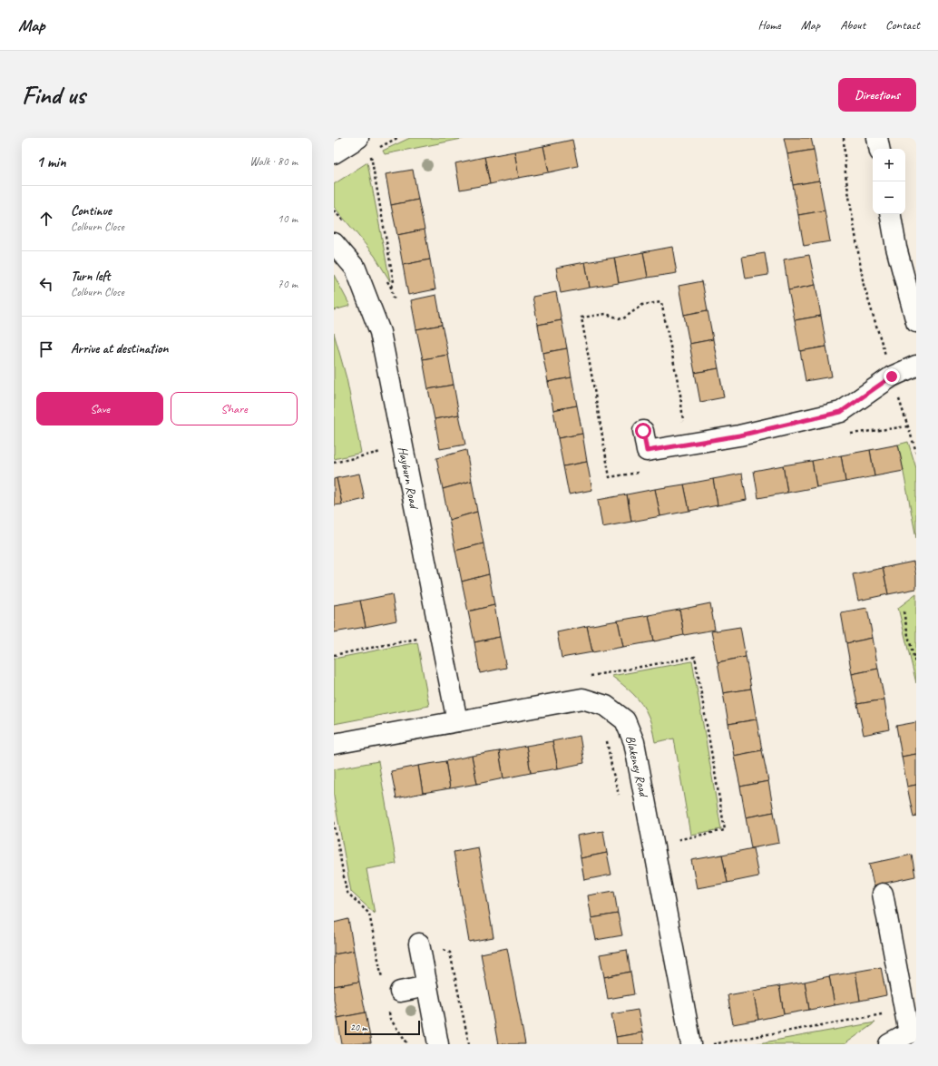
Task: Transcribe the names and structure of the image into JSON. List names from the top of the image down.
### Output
{
  "streets": {
    "street": ["Hayburn Road", "Blakeney Road"]
  },
  "crossings": [
    ["Hayburn Road", "Blakeney Road"]
  ],
  "scale_bar": "20 m",
  "page": {
    "header": "Map",
    "nav": [
      "Home",
      "Map",
      "About",
      "Contact"
    ],
    "buttons": [
      "Directions",
      ["Save", "Share"]
    ],
    "title": "Find us",
    "heading": ["1 min", "Walk · 80 m"],
    "map_buttons": ["+", "−"],
    "list": [
      ["Continue", "Colburn Close", "10 m"],
      ["Turn left", "Colburn Close", "70 m"],
      "Arrive at destination"
    ],
    "scale": "20 m"
  }
}
